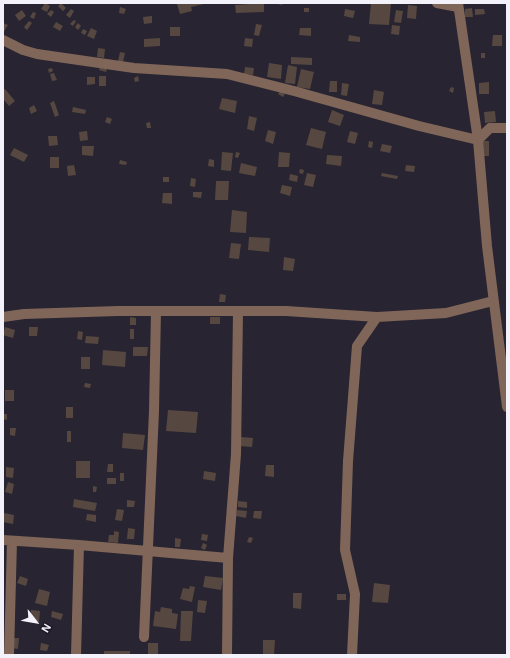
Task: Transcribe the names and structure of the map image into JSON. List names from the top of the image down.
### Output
{
  "north": "bottom right"
}
